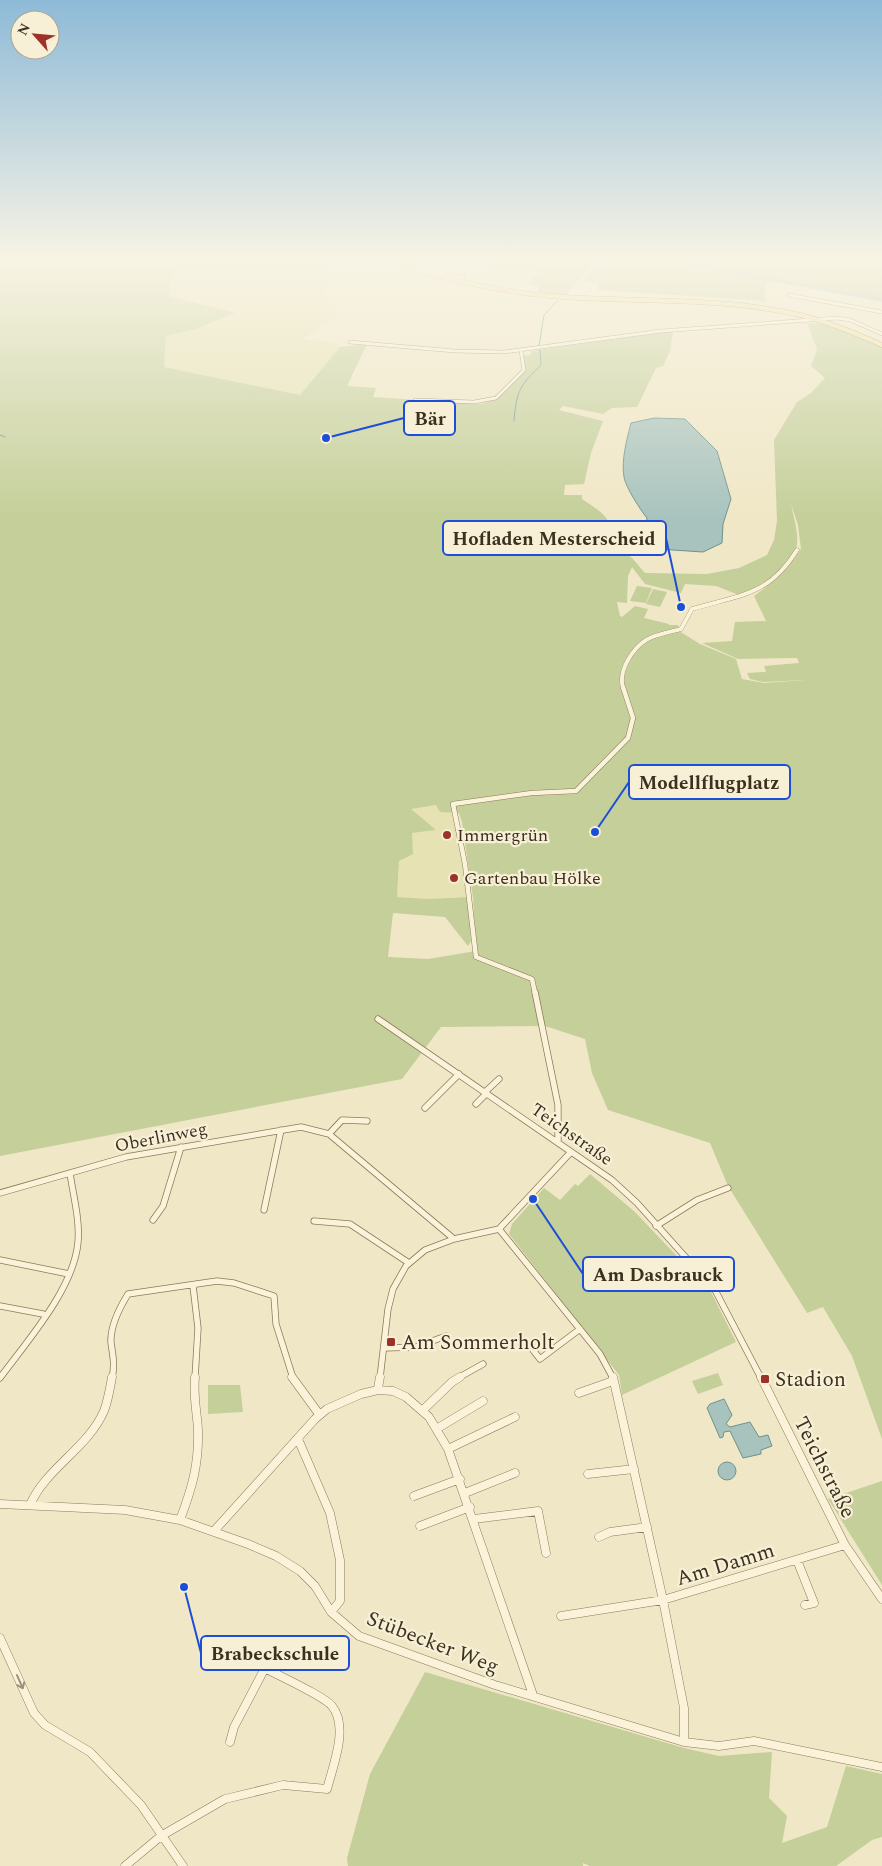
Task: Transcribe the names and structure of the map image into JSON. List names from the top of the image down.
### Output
{
  "streets": {
    "street": [
      "Teichstraße",
      "Oberlinweg",
      "Am Damm",
      "Stübecker Weg"
    ]
  },
  "crossings": [
    ["Teichstraße", "Am Damm"]
  ],
  "places": {
    "other": [
      "Bär",
      "Hofladen Mesterscheid",
      "Modellflugplatz",
      "Immergrün",
      "Gartenbau Hölke",
      "Am Dasbrauck",
      "Brabeckschule"
    ],
    "transit": ["Am Sommerholt", "Stadion"]
  },
  "north": "top left"
}
